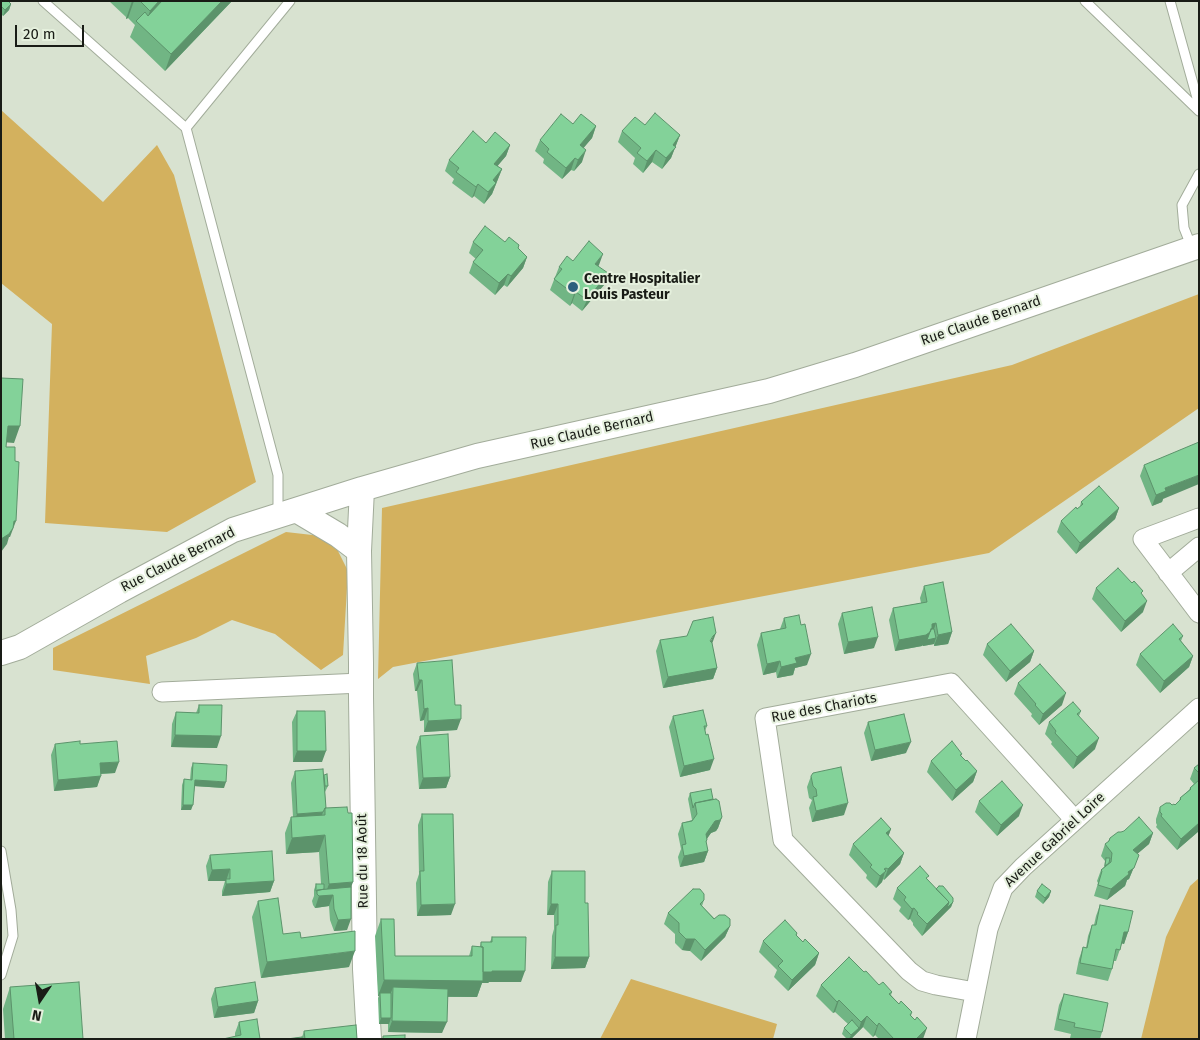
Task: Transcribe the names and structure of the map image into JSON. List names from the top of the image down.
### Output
{
  "streets": {
    "street": [
      "Rue Claude Bernard",
      "Rue des Chariots",
      "Avenue Gabriel Loire",
      "Rue du 18 Août"
    ]
  },
  "crossings": [
    ["Rue Claude Bernard", "Rue du 18 Août"],
    ["Rue des Chariots", "Avenue Gabriel Loire"]
  ],
  "places": ["Centre Hospitalier Louis Pasteur"],
  "scale_bar": "20 m",
  "north": "bottom"
}
